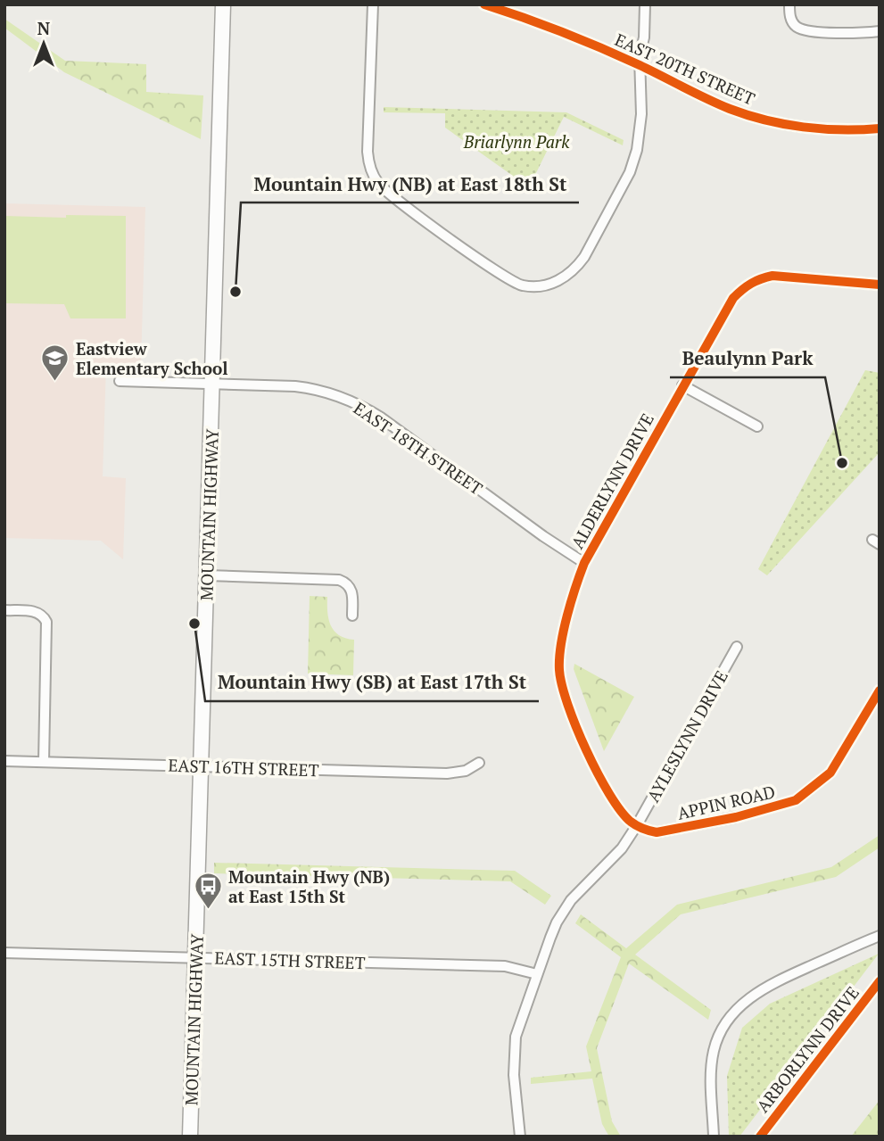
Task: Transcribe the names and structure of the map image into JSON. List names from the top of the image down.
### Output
{
  "streets": {
    "main road": ["MOUNTAIN HIGHWAY"],
    "street": [
      "EAST 20TH STREET",
      "EAST 18TH STREET",
      "ALDERLYNN DRIVE",
      "AYLESLYNN DRIVE",
      "EAST 16TH STREET",
      "APPIN ROAD",
      "EAST 15TH STREET",
      "ARBORLYNN DRIVE"
    ]
  },
  "crossings": [
    ["EAST 18TH STREET", "ALDERLYNN DRIVE"],
    ["EAST 18TH STREET", "MOUNTAIN HIGHWAY"],
    ["ALDERLYNN DRIVE", "AYLESLYNN DRIVE"],
    ["ALDERLYNN DRIVE", "APPIN ROAD"],
    ["MOUNTAIN HIGHWAY", "EAST 16TH STREET"],
    ["MOUNTAIN HIGHWAY", "EAST 15TH STREET"],
    ["AYLESLYNN DRIVE", "APPIN ROAD"]
  ],
  "parks": ["Briarlynn Park"],
  "places": {
    "other": ["Mountain Hwy (NB) at East 18th St", "Beaulynn Park", "Mountain Hwy (SB) at East 17th St"],
    "school or university": ["Eastview Elementary School"],
    "bus stop": ["Mountain Hwy (NB) at East 15th St"]
  },
  "north": "top"
}
